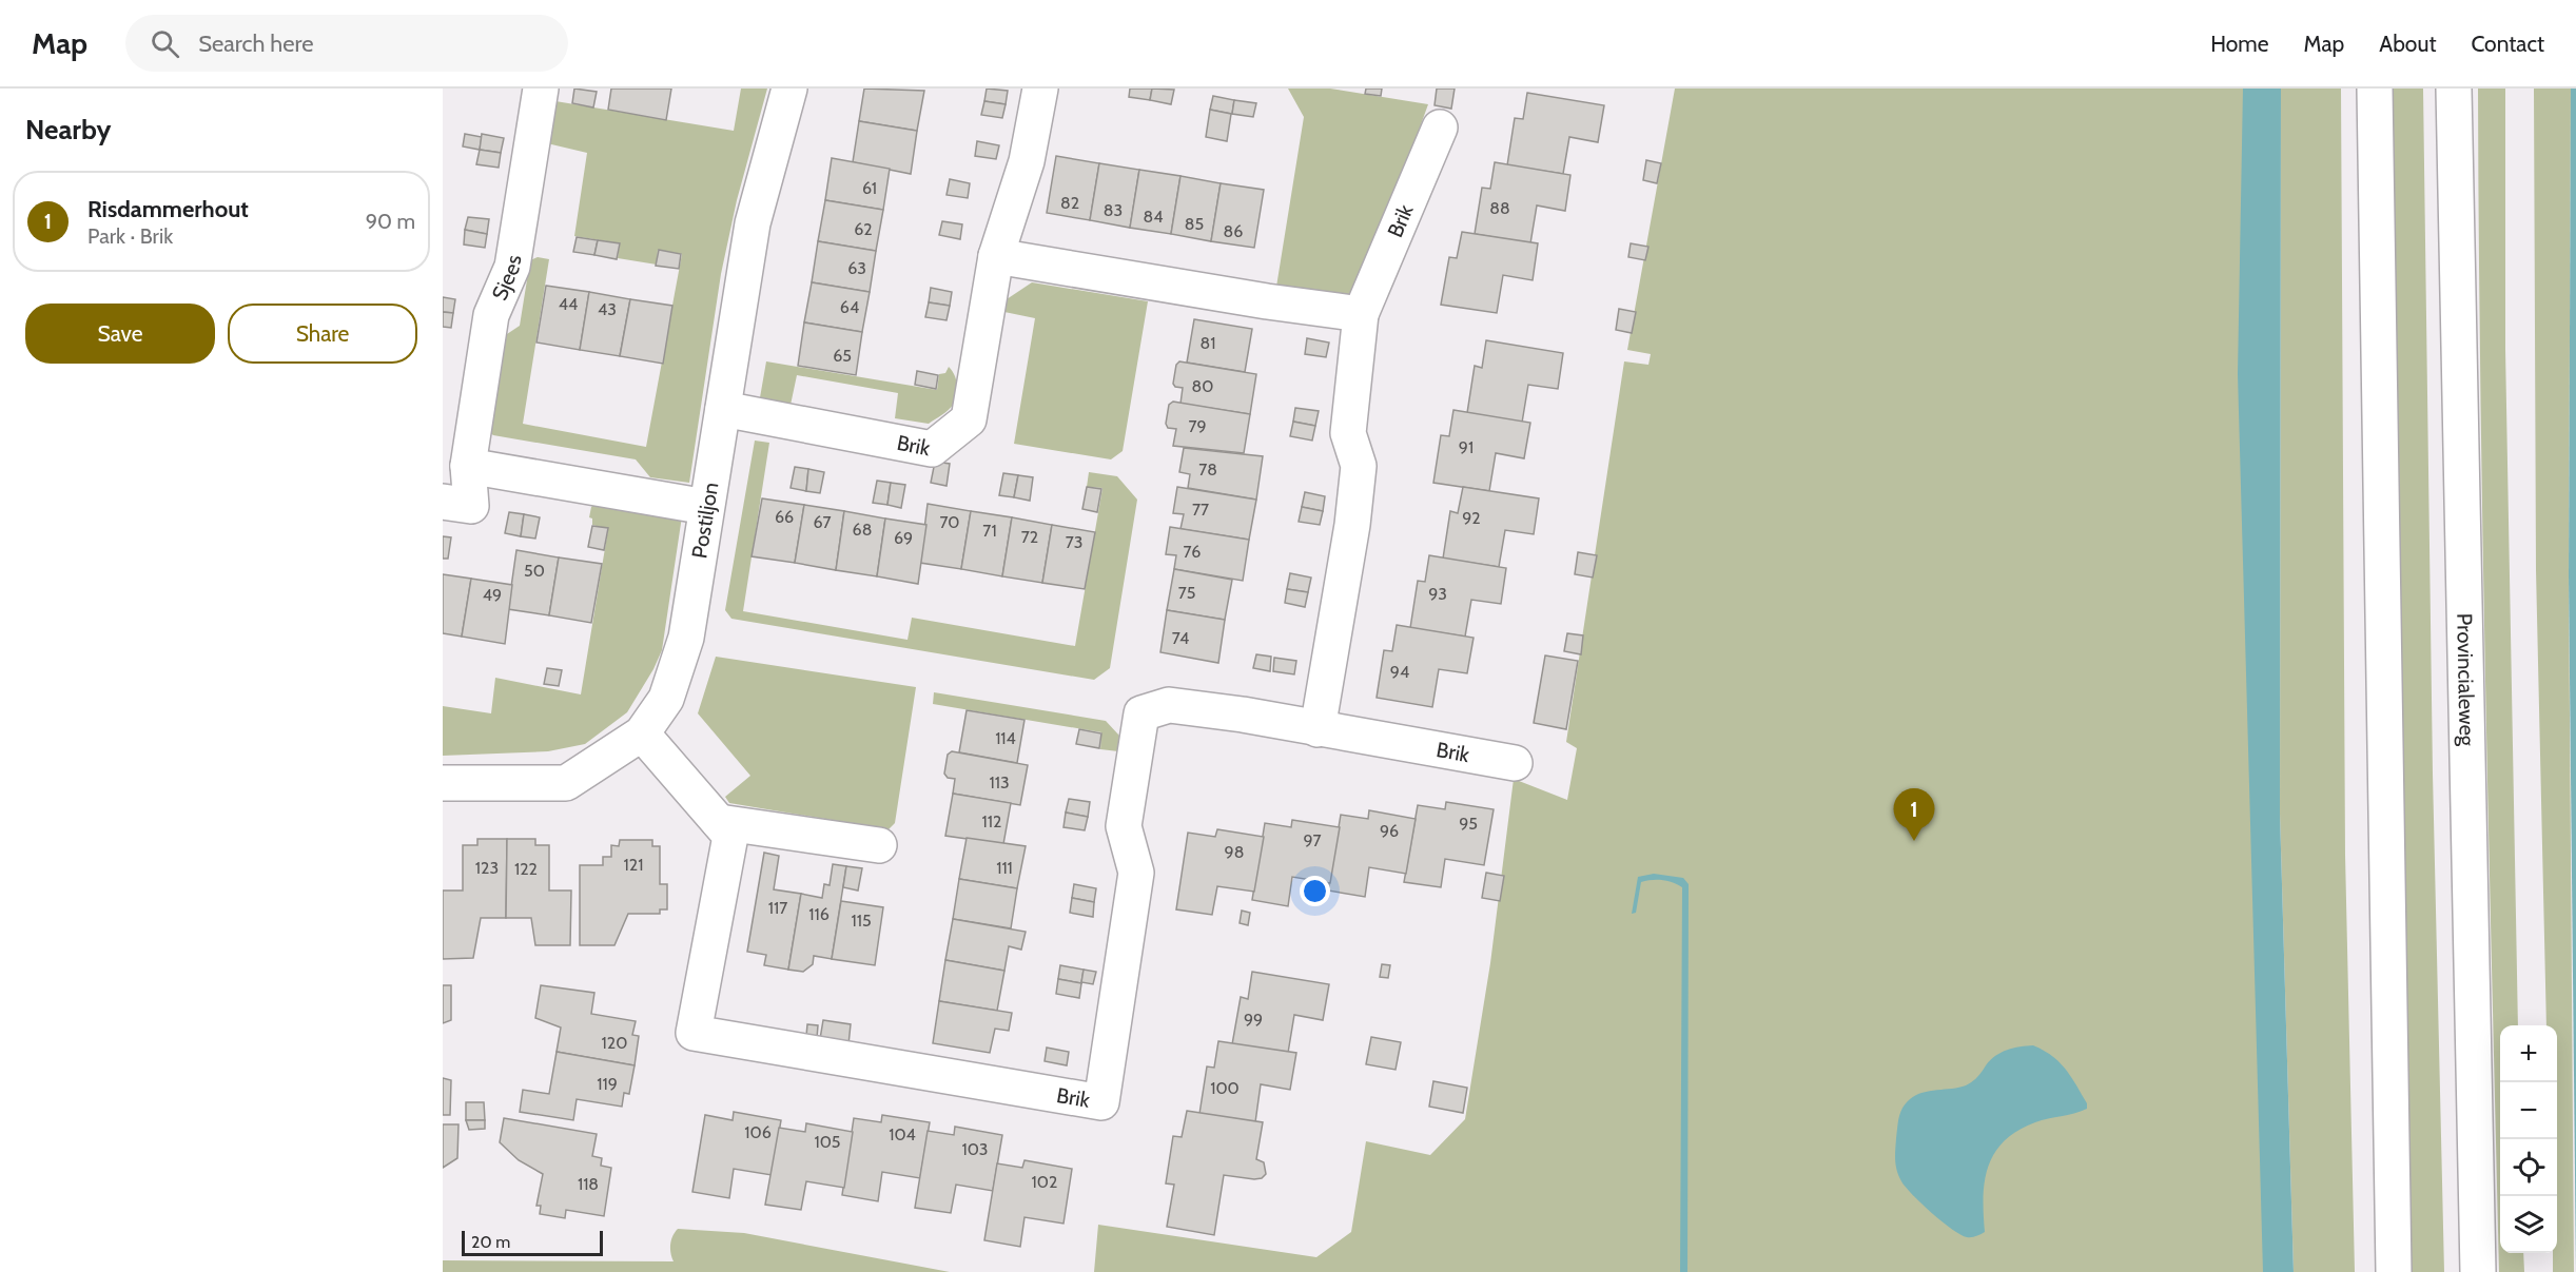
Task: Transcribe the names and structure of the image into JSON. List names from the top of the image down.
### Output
{
  "streets": {
    "street": [
      "Brik",
      "Sjees",
      "Postiljon",
      "Provincialeweg"
    ]
  },
  "crossings": [
    ["Brik", "Postiljon"]
  ],
  "house_numbers": [
    "61",
    "82",
    "88",
    "83",
    "84",
    "85",
    "62",
    "86",
    "63",
    "44",
    "64",
    "43",
    "81",
    "65",
    "80",
    "79",
    "91",
    "78",
    "77",
    "66",
    "92",
    "67",
    "70",
    "68",
    "71",
    "72",
    "69",
    "73",
    "76",
    "50",
    "75",
    "93",
    "49",
    "74",
    "94",
    "114",
    "113",
    "112",
    "95",
    "96",
    "97",
    "98",
    "121",
    "123",
    "111",
    "122",
    "117",
    "116",
    "115",
    "99",
    "120",
    "119",
    "100",
    "106",
    "104",
    "105",
    "103",
    "102",
    "118"
  ],
  "scale_bar": "20 m",
  "page": {
    "header": "Map",
    "search": "Search here",
    "nav": [
      "Home",
      "Map",
      "About",
      "Contact"
    ],
    "heading": "Nearby",
    "list": [
      {
        "mark": "1",
        "name": "Risdammerhout",
        "note": "Park · Brik",
        "value": "90 m"
      }
    ],
    "buttons": ["Save", "Share"],
    "pins": "1",
    "map_buttons": ["+", "−"],
    "scale": "20 m"
  }
}
